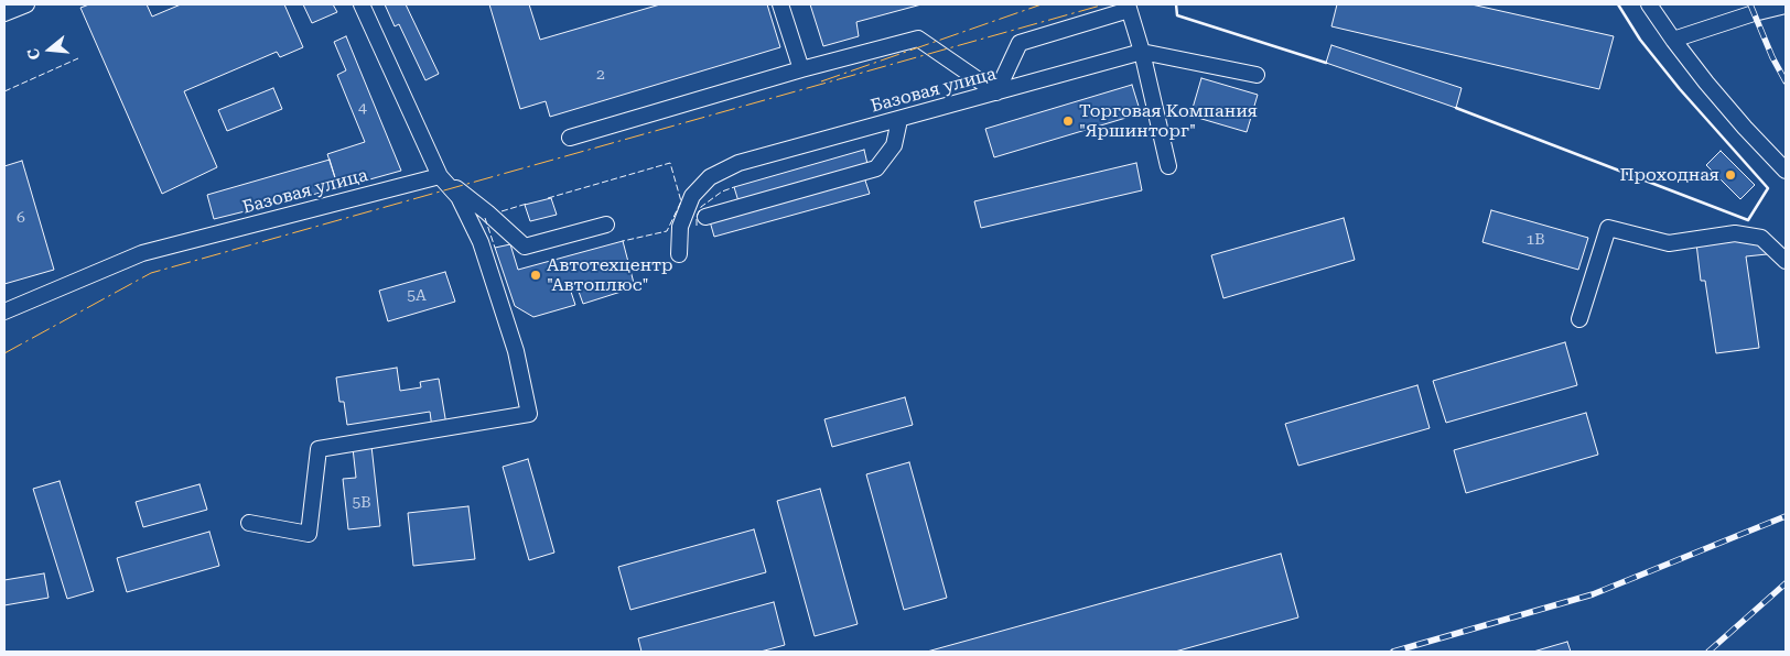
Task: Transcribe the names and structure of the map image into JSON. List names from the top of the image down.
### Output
{
  "streets": {
    "street": ["Базовая улица"]
  },
  "places": ["Торговая Компания \"Яршинторг\"", "Проходная", "Автотехцентр \"Автоплюс\""],
  "house_numbers": [
    "2",
    "4",
    "6",
    "1В",
    "5А",
    "5В"
  ],
  "north": "left"
}
